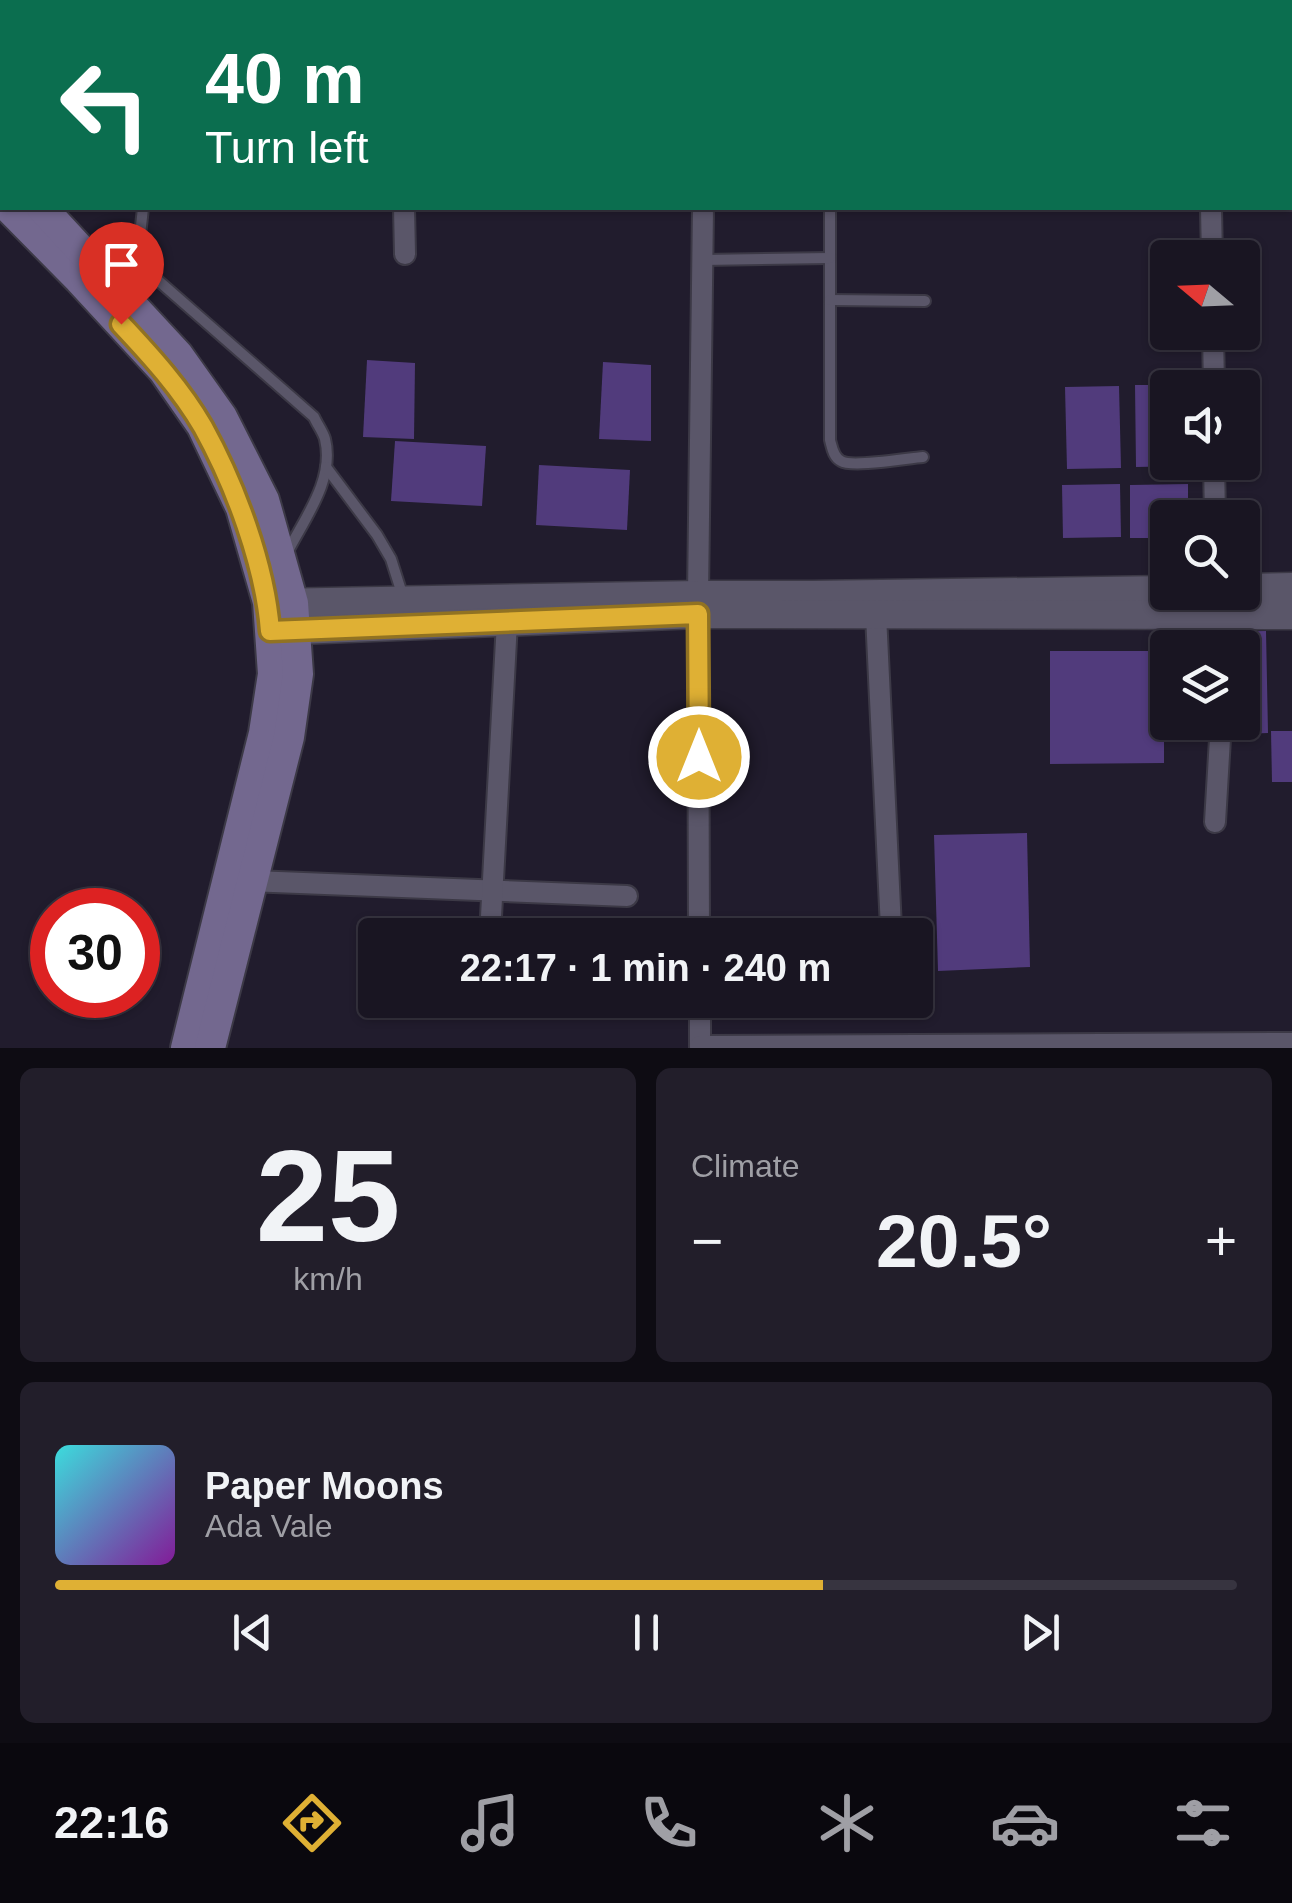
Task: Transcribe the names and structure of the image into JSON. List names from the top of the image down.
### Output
{
  "north": "left",
  "page": {
    "turn": ["40 m", "Turn left"],
    "limit": "30",
    "trip": "22:17 · 1 min · 240 m",
    "tile": [
      ["25", "km/h"],
      "Climate"
    ],
    "heat": ["−", "20.5°", "+"],
    "song": ["Paper Moons", "Ada Vale"],
    "tabs": "22:16"
  }
}
